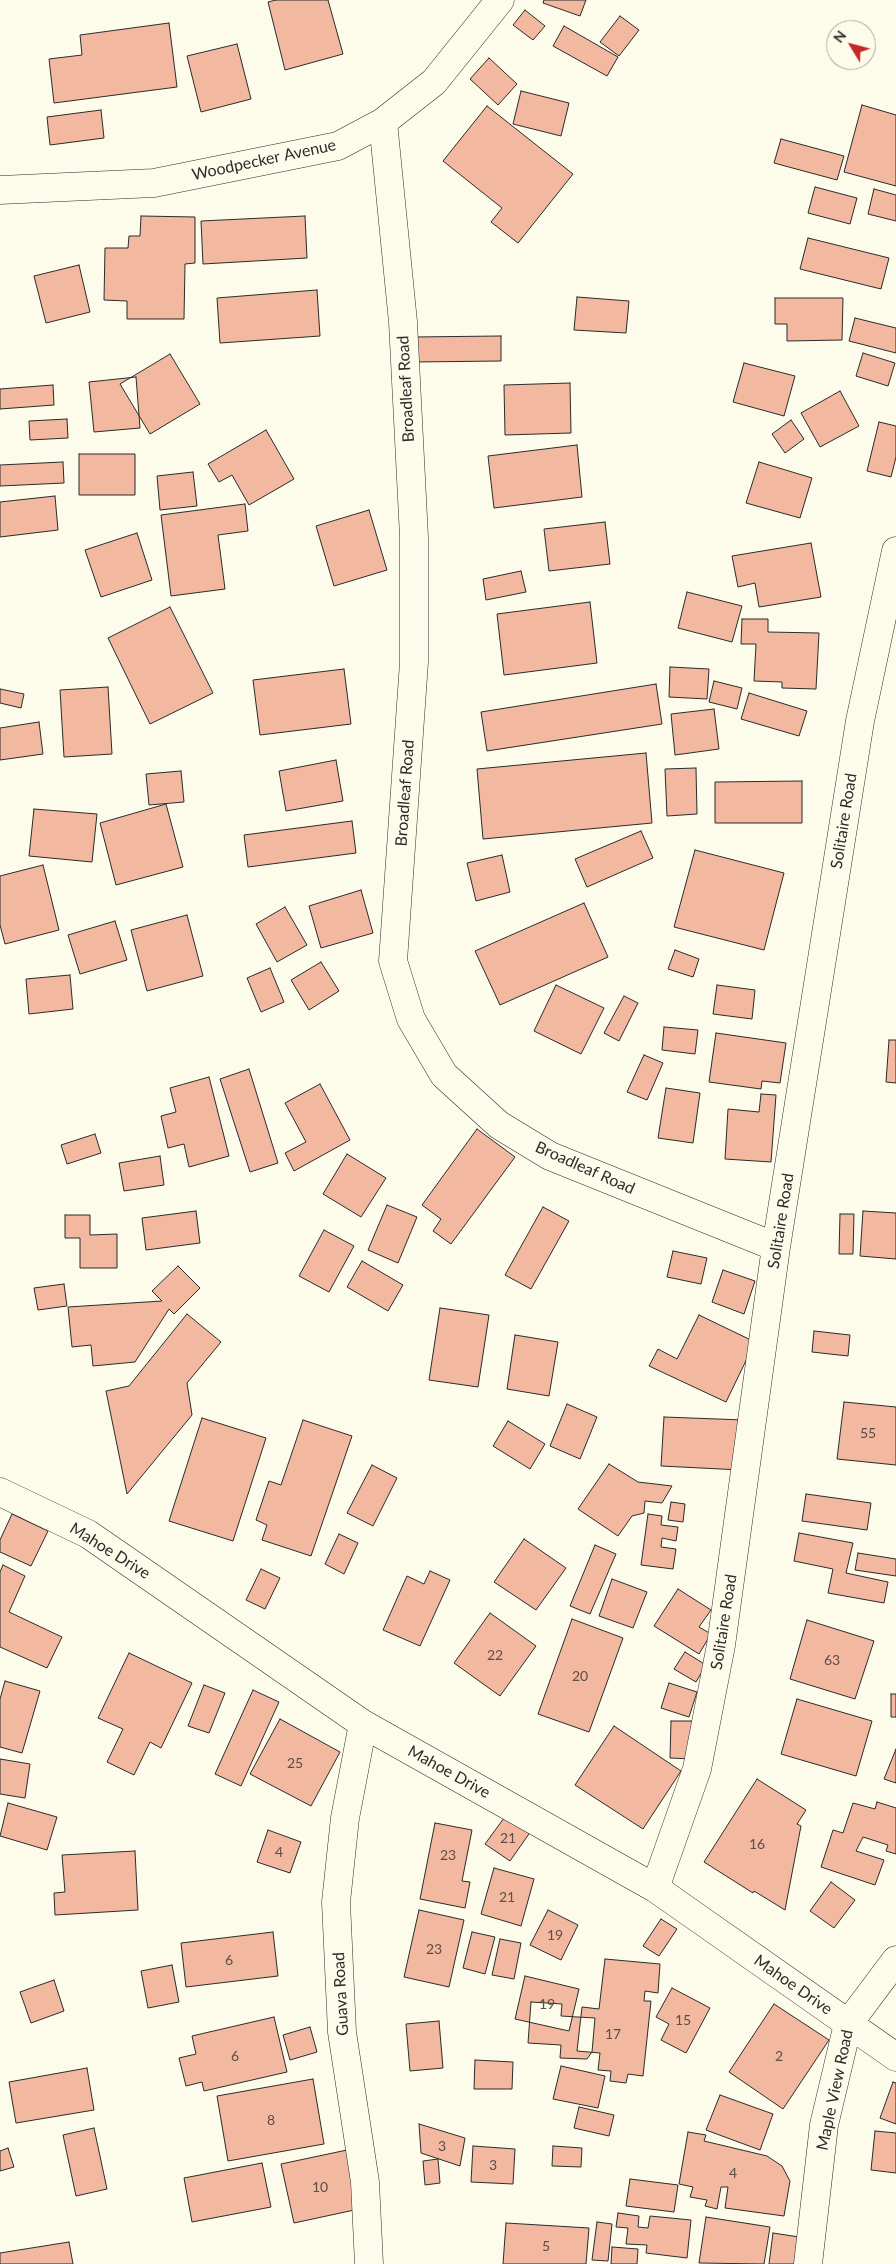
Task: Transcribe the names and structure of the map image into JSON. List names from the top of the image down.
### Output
{
  "streets": {
    "street": [
      "Woodpecker Avenue",
      "Broadleaf Road",
      "Solitaire Road",
      "Mahoe Drive",
      "Guava Road",
      "Maple View Road"
    ]
  },
  "crossings": [
    ["Woodpecker Avenue", "Broadleaf Road"],
    ["Broadleaf Road", "Solitaire Road"],
    ["Solitaire Road", "Mahoe Drive"],
    ["Mahoe Drive", "Guava Road"],
    ["Mahoe Drive", "Maple View Road"]
  ],
  "house_numbers": [
    "55",
    "22",
    "63",
    "20",
    "25",
    "21",
    "16",
    "4",
    "23",
    "21",
    "19",
    "23",
    "6",
    "19",
    "15",
    "17",
    "6",
    "2",
    "8",
    "3",
    "3",
    "4",
    "10",
    "5"
  ],
  "north": "top left"
}
